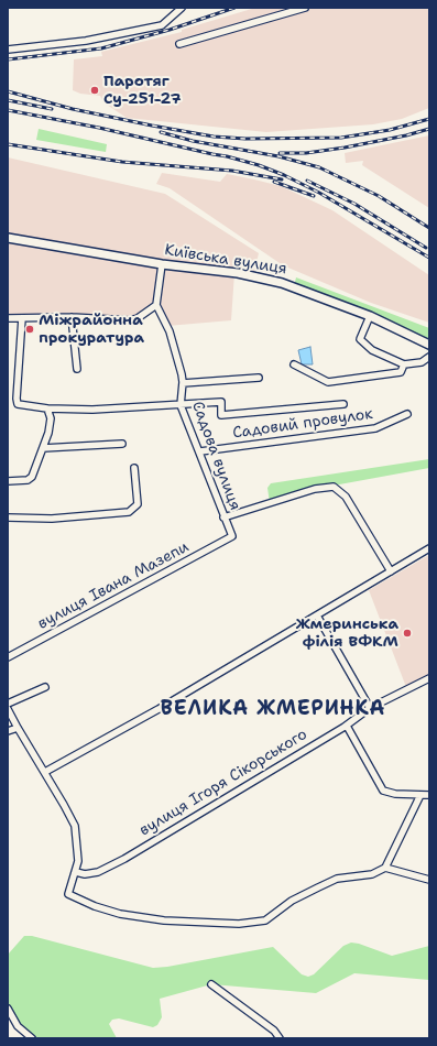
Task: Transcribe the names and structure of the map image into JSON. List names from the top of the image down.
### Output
{
  "streets": {
    "street": [
      "Київська вулиця",
      "Садовий провулок",
      "Садова вулиця",
      "вулиця Івана Мазепи",
      "вулиця Ігоря Сікорського"
    ]
  },
  "crossings": [
    ["Садовий провулок", "Садова вулиця"],
    ["Садова вулиця", "вулиця Івана Мазепи"]
  ],
  "districts": ["ВЕЛИКА ЖМЕРИНКА"],
  "places": ["Паротяг Су-251-27", "Міжрайонна прокуратура", "Жмеринська філія ВФКМ"]
}
